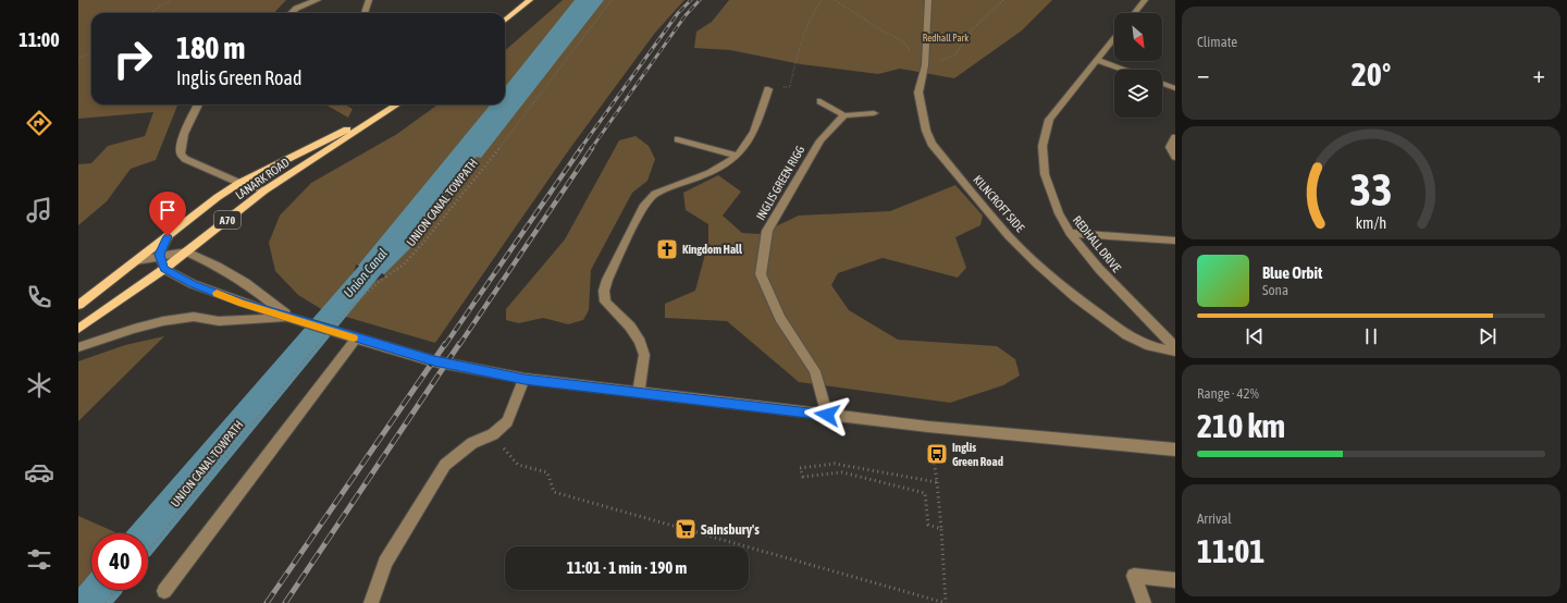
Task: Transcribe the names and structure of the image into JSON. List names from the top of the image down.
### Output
{
  "streets": {
    "main road": ["LANARK ROAD", "A70"],
    "street": ["INGLIS GREEN RIGG", "KILNCROFT SIDE", "REDHALL DRIVE"],
    "path": ["UNION CANAL TOWPATH"]
  },
  "water": ["Union Canal"],
  "parks": ["Redhall Park"],
  "places": {
    "church": ["Kingdom Hall"],
    "bus stop": ["Inglis Green Road"],
    "supermarket": ["Sainsbury's"]
  },
  "north": "bottom right",
  "page": {
    "tabs": "11:00",
    "tile": [
      "Climate",
      ["Range · 42%", "210 km"],
      ["Arrival", "11:01"]
    ],
    "turn": ["180 m", "Inglis Green Road"],
    "heat": ["−", "20°", "+"],
    "song": ["Blue Orbit", "Sona"],
    "limit": "40",
    "trip": "11:01 · 1 min · 190 m",
    "gauge": ["33", "km/h"]
  }
}
